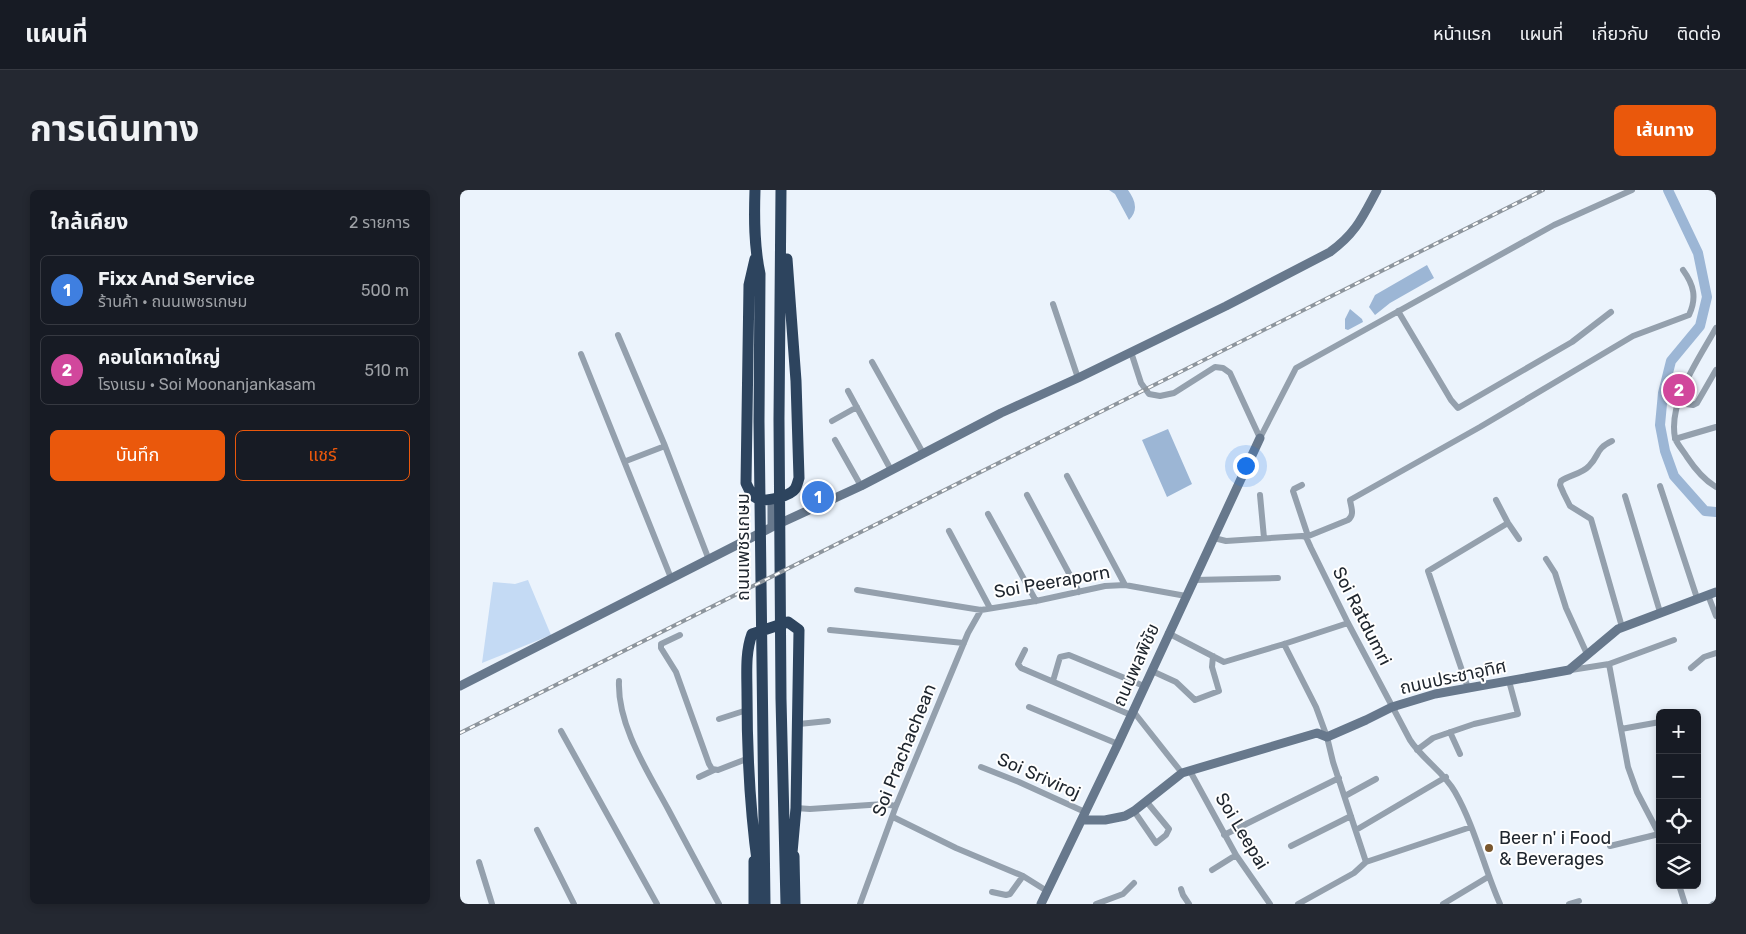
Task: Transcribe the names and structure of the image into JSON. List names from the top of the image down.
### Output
{
  "streets": {
    "highway": ["ถนนเพชรเกษม"],
    "street": [
      "Soi Peeraporn",
      "Soi Ratdumri",
      "ถนนพลพิชัย",
      "ถนนประชาอุทิศ",
      "Soi Prachachean",
      "Soi Sriviroj",
      "Soi Leepai"
    ]
  },
  "crossings": [
    ["Soi Peeraporn", "ถนนพลพิชัย"],
    ["Soi Peeraporn", "Soi Prachachean"],
    ["Soi Ratdumri", "ถนนประชาอุทิศ"],
    ["ถนนพลพิชัย", "ถนนประชาอุทิศ"],
    ["ถนนพลพิชัย", "Soi Sriviroj"],
    ["ถนนพลพิชัย", "Soi Leepai"],
    ["ถนนประชาอุทิศ", "Soi Sriviroj"],
    ["ถนนประชาอุทิศ", "Soi Leepai"]
  ],
  "places": ["Beer n' i Food & Beverages"],
  "page": {
    "header": "แผนที่",
    "nav": [
      "หน้าแรก",
      "แผนที่",
      "เกี่ยวกับ",
      "ติดต่อ"
    ],
    "title": "การเดินทาง",
    "buttons": [
      "เส้นทาง",
      ["บันทึก", "แชร์"]
    ],
    "heading": ["ใกล้เคียง", "2 รายการ"],
    "list": [
      {
        "mark": "1",
        "name": "Fixx And Service",
        "note": "ร้านค้า · ถนนเพชรเกษม",
        "value": "500 m"
      },
      {
        "mark": "2",
        "name": "คอนโดหาดใหญ่",
        "note": "โรงแรม · Soi Moonanjankasam",
        "value": "510 m"
      }
    ],
    "pins": ["2", "1"],
    "map_buttons": ["+", "−"]
  }
}
